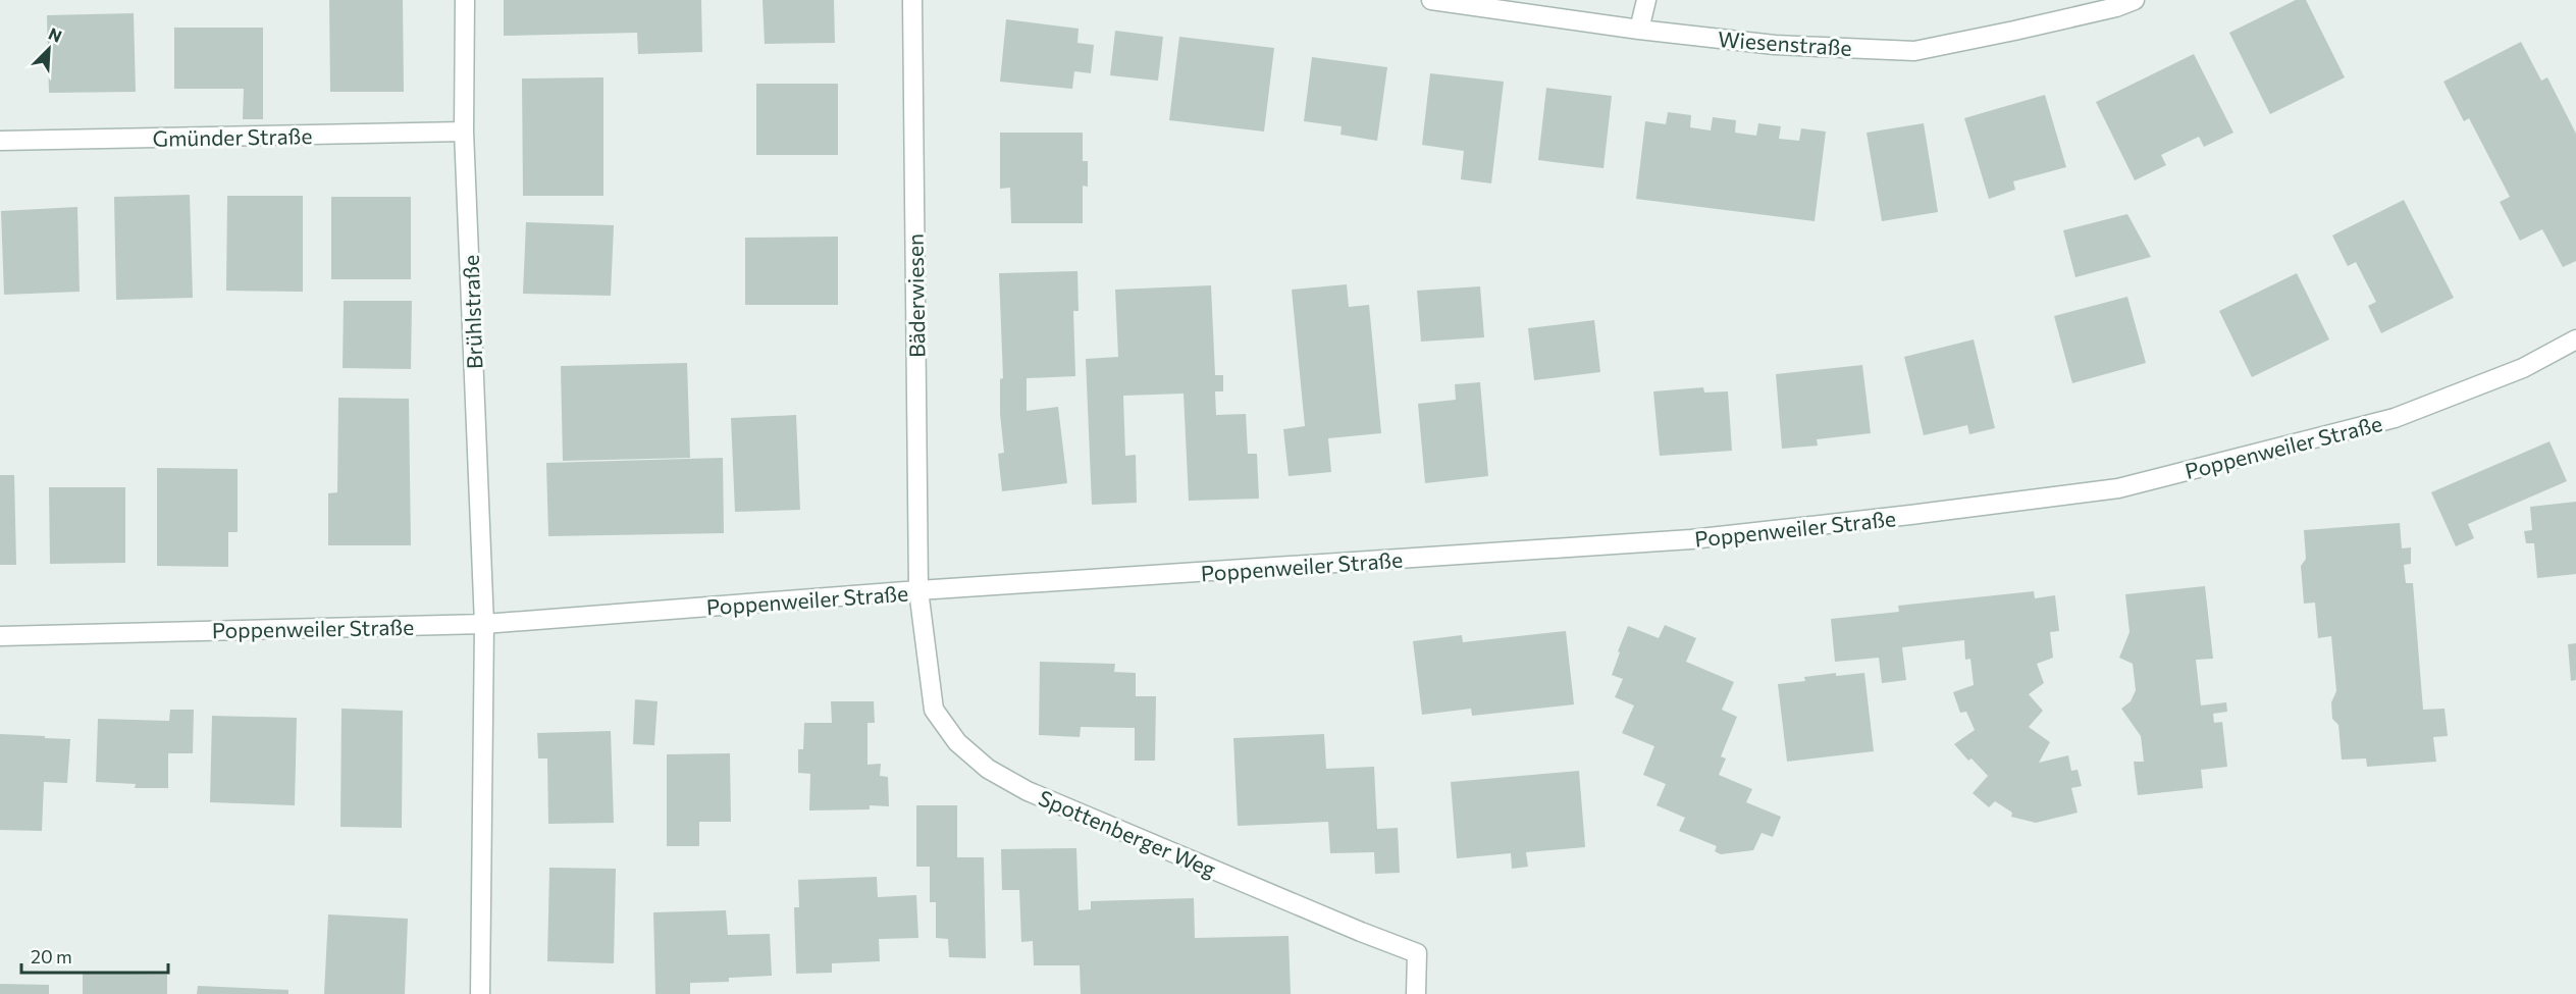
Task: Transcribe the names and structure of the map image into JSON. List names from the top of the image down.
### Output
{
  "streets": {
    "street": [
      "Wiesenstraße",
      "Gmünder Straße",
      "Bäderwiesen",
      "Brühlstraße",
      "Poppenweiler Straße",
      "Spottenberger Weg"
    ]
  },
  "crossings": [
    ["Gmünder Straße", "Brühlstraße"],
    ["Bäderwiesen", "Poppenweiler Straße"],
    ["Bäderwiesen", "Spottenberger Weg"],
    ["Brühlstraße", "Poppenweiler Straße"],
    ["Poppenweiler Straße", "Spottenberger Weg"]
  ],
  "scale_bar": "20 m",
  "north": "top right"
}
